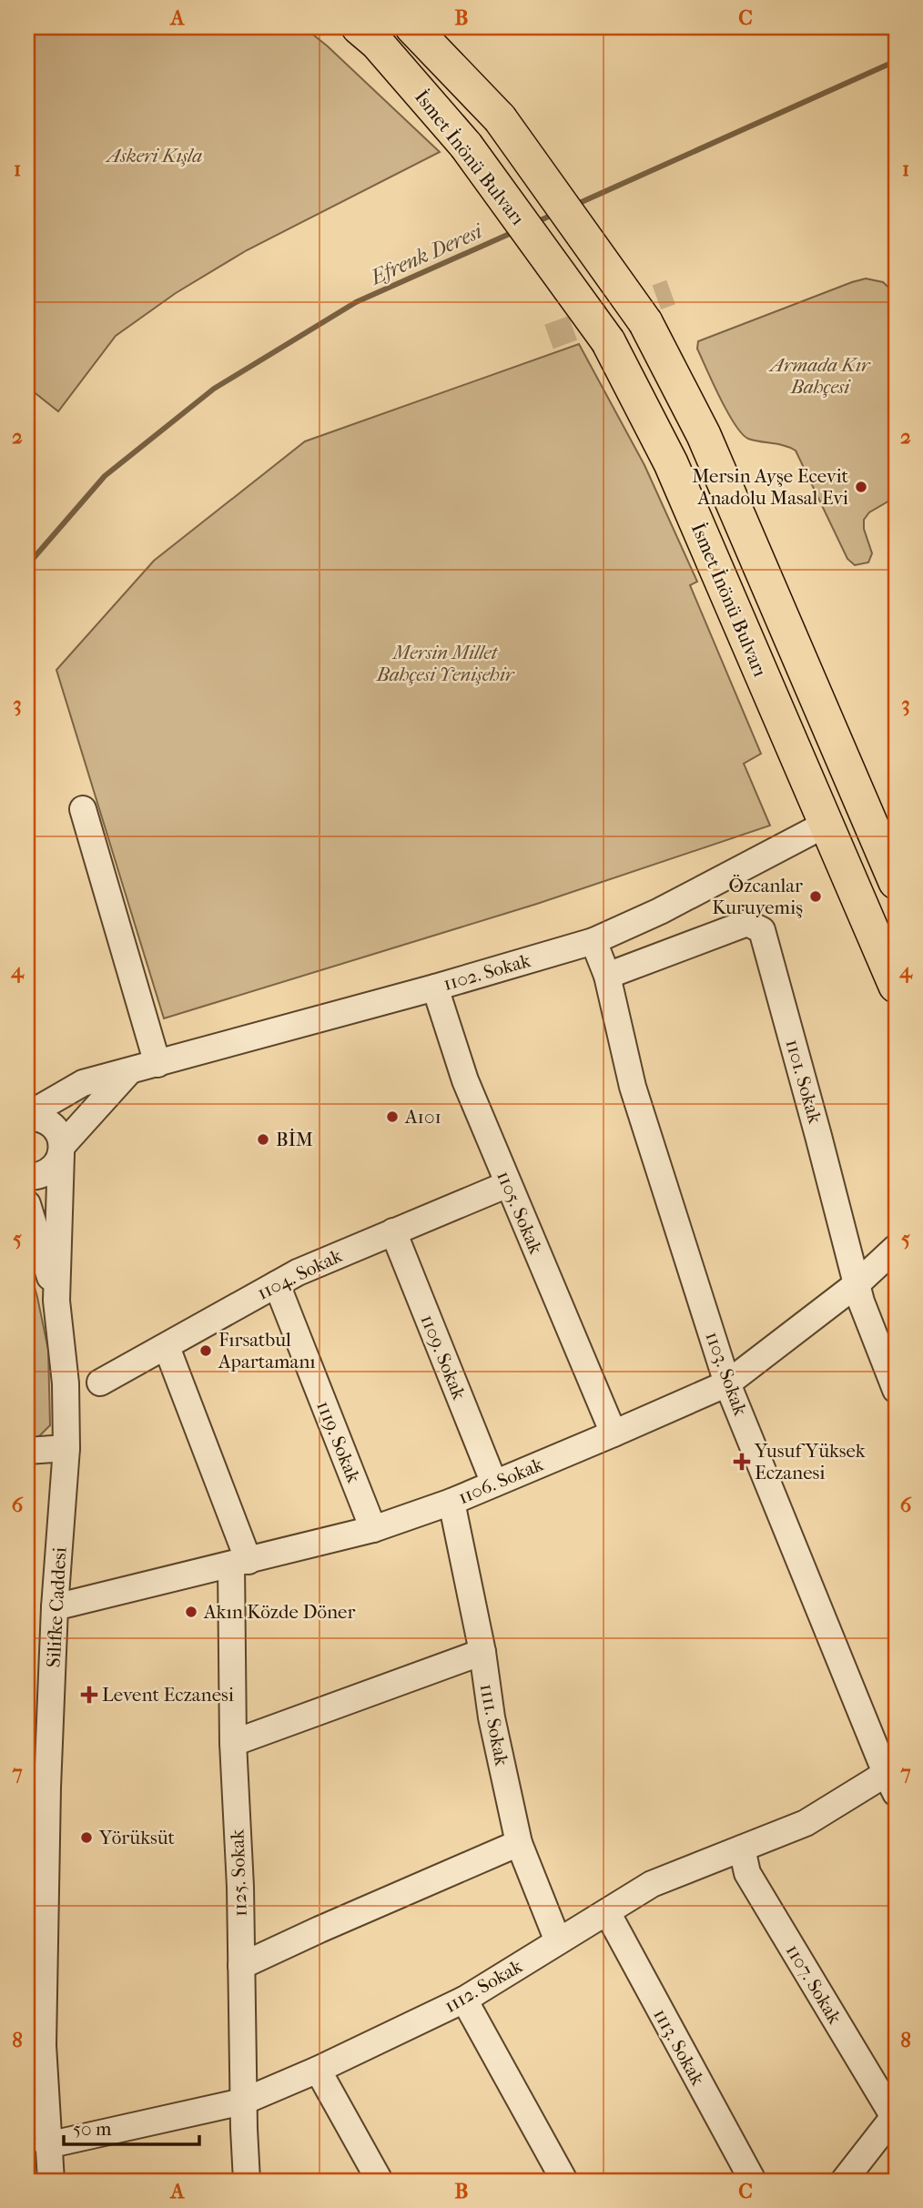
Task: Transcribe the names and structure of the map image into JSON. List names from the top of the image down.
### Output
{
  "streets": {
    "main road": ["İsmet İnönü Bulvarı"],
    "street": [
      "1102. Sokak",
      "1101. Sokak",
      "1105. Sokak",
      "1104. Sokak",
      "1109. Sokak",
      "1103. Sokak",
      "1119. Sokak",
      "1106. Sokak",
      "Silifke Caddesi",
      "1111. Sokak",
      "1125. Sokak",
      "1107. Sokak",
      "1112. Sokak",
      "1113. Sokak"
    ]
  },
  "crossings": [
    ["İsmet İnönü Bulvarı", "1102. Sokak"],
    ["1102. Sokak", "1105. Sokak"],
    ["1102. Sokak", "1103. Sokak"],
    ["1101. Sokak", "1103. Sokak"],
    ["1101. Sokak", "1106. Sokak"],
    ["1105. Sokak", "1104. Sokak"],
    ["1105. Sokak", "1106. Sokak"],
    ["1104. Sokak", "1109. Sokak"],
    ["1104. Sokak", "1119. Sokak"],
    ["1109. Sokak", "1106. Sokak"],
    ["1103. Sokak", "1106. Sokak"],
    ["1103. Sokak", "1112. Sokak"],
    ["1119. Sokak", "1106. Sokak"],
    ["1106. Sokak", "Silifke Caddesi"],
    ["1106. Sokak", "1111. Sokak"],
    ["1106. Sokak", "1125. Sokak"],
    ["Silifke Caddesi", "1112. Sokak"],
    ["1111. Sokak", "1112. Sokak"],
    ["1125. Sokak", "1112. Sokak"],
    ["1107. Sokak", "1112. Sokak"],
    ["1112. Sokak", "1113. Sokak"]
  ],
  "water": ["Efrenk Deresi"],
  "parks": ["Askeri Kışla", "Armada Kır Bahçesi", "Mersin Millet Bahçesi Yenişehir"],
  "places": {
    "other": [
      "Mersin Ayşe Ecevit Anadolu Masal Evi",
      "Özcanlar Kuruyemiş",
      "A101",
      "BİM",
      "Fırsatbul Apartamanı",
      "Akın Közde Döner",
      "Yörüksüt"
    ],
    "health": ["Yusuf Yüksek Eczanesi", "Levent Eczanesi"]
  },
  "scale_bar": "50 m",
  "grid": {
    "columns": ["A", "B", "C"],
    "rows": [
      "1",
      "2",
      "3",
      "4",
      "5",
      "6",
      "7",
      "8"
    ]
  }
}
